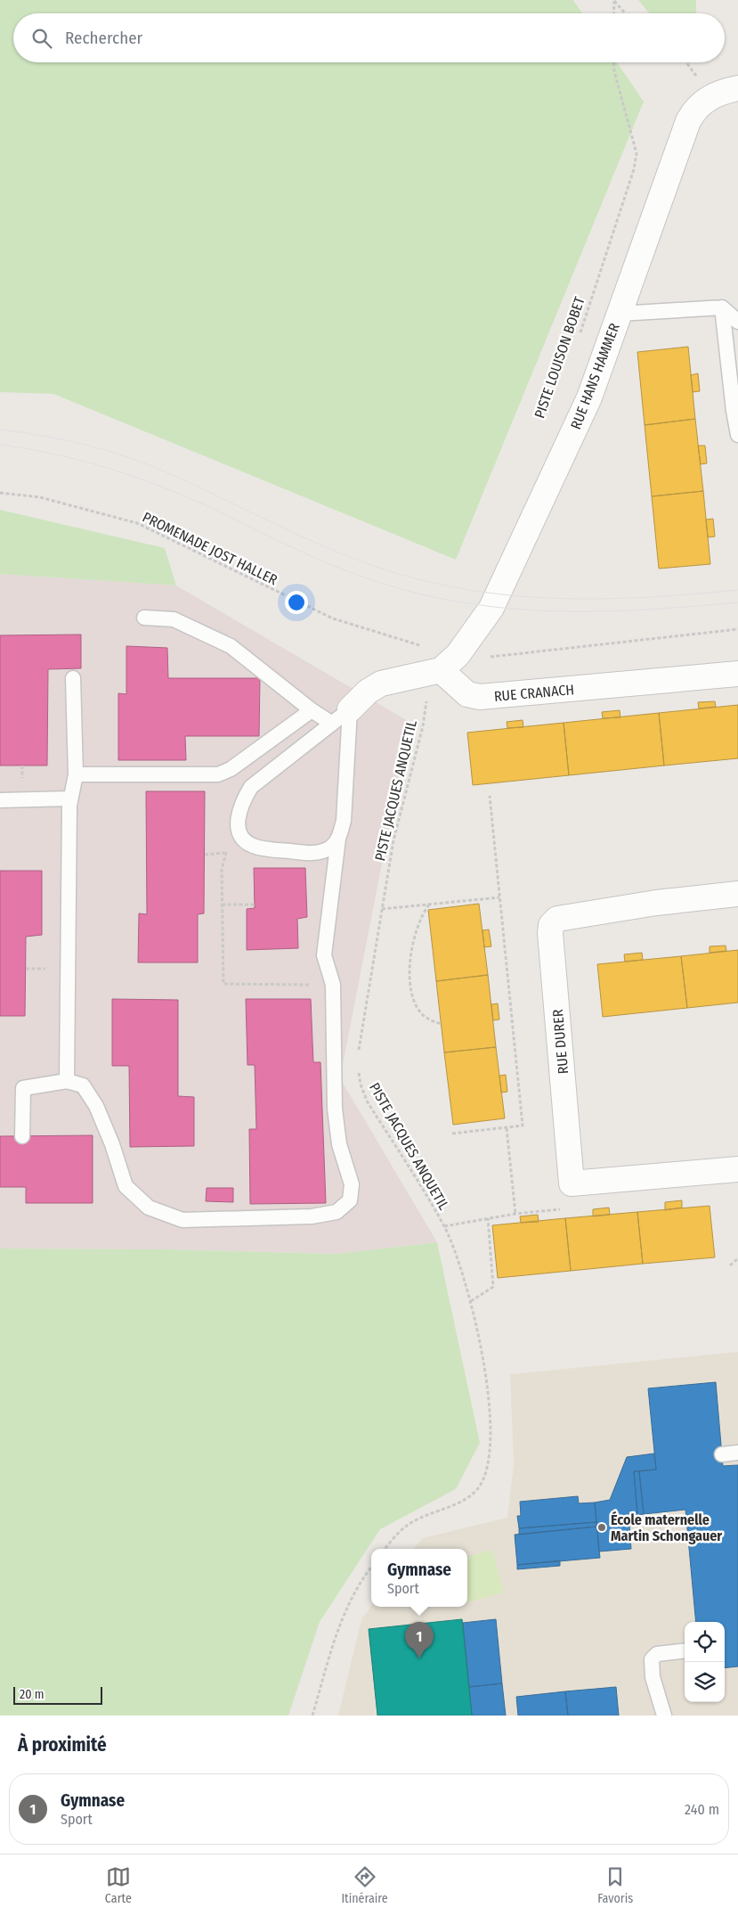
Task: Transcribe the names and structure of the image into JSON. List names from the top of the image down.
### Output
{
  "streets": {
    "street": ["RUE HANS HAMMER", "RUE CRANACH", "RUE DURER"],
    "path": ["PISTE LOUISON BOBET", "PROMENADE JOST HALLER", "PISTE JACQUES ANQUETIL"]
  },
  "crossings": [
    ["RUE HANS HAMMER", "PROMENADE JOST HALLER"],
    ["RUE HANS HAMMER", "RUE CRANACH"],
    ["RUE HANS HAMMER", "PISTE JACQUES ANQUETIL"],
    ["PROMENADE JOST HALLER", "RUE CRANACH"],
    ["PROMENADE JOST HALLER", "PISTE JACQUES ANQUETIL"],
    ["RUE CRANACH", "PISTE JACQUES ANQUETIL"]
  ],
  "places": ["École maternelle Martin Schongauer"],
  "scale_bar": "20 m",
  "page": {
    "search": "Rechercher",
    "popup": ["Gymnase", "Sport"],
    "pins": "1",
    "scale": "20 m",
    "heading": "À proximité",
    "list": [
      {
        "mark": "1",
        "name": "Gymnase",
        "note": "Sport",
        "value": "240 m"
      }
    ],
    "nav": ["Carte", "Itinéraire", "Favoris"]
  }
}
